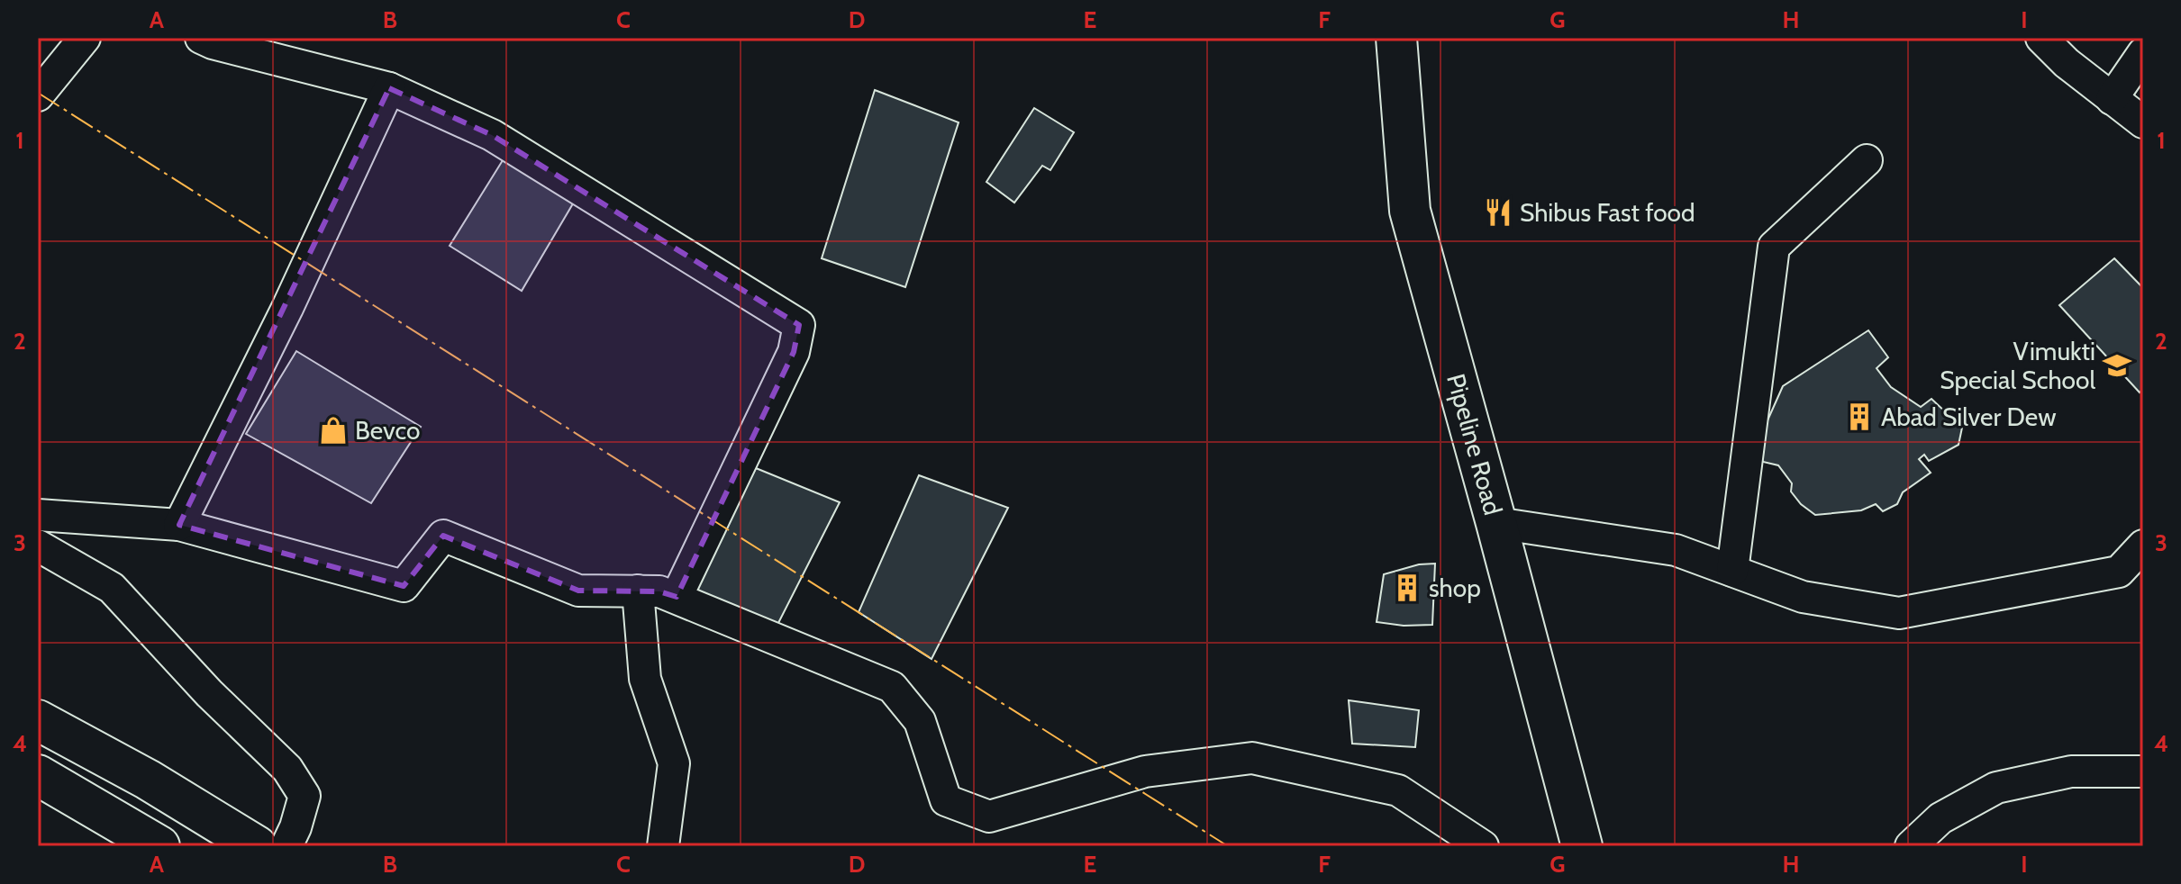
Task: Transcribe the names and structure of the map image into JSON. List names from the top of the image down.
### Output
{
  "streets": {
    "street": ["Pipeline Road"]
  },
  "places": {
    "restaurant": ["Shibus Fast food"],
    "school or university": ["Vimukti Special School"],
    "building": ["Abad Silver Dew", "shop"],
    "shop": ["Bevco"]
  },
  "grid": {
    "columns": [
      "A",
      "B",
      "C",
      "D",
      "E",
      "F",
      "G",
      "H",
      "I"
    ],
    "rows": [
      "1",
      "2",
      "3",
      "4"
    ]
  }
}
